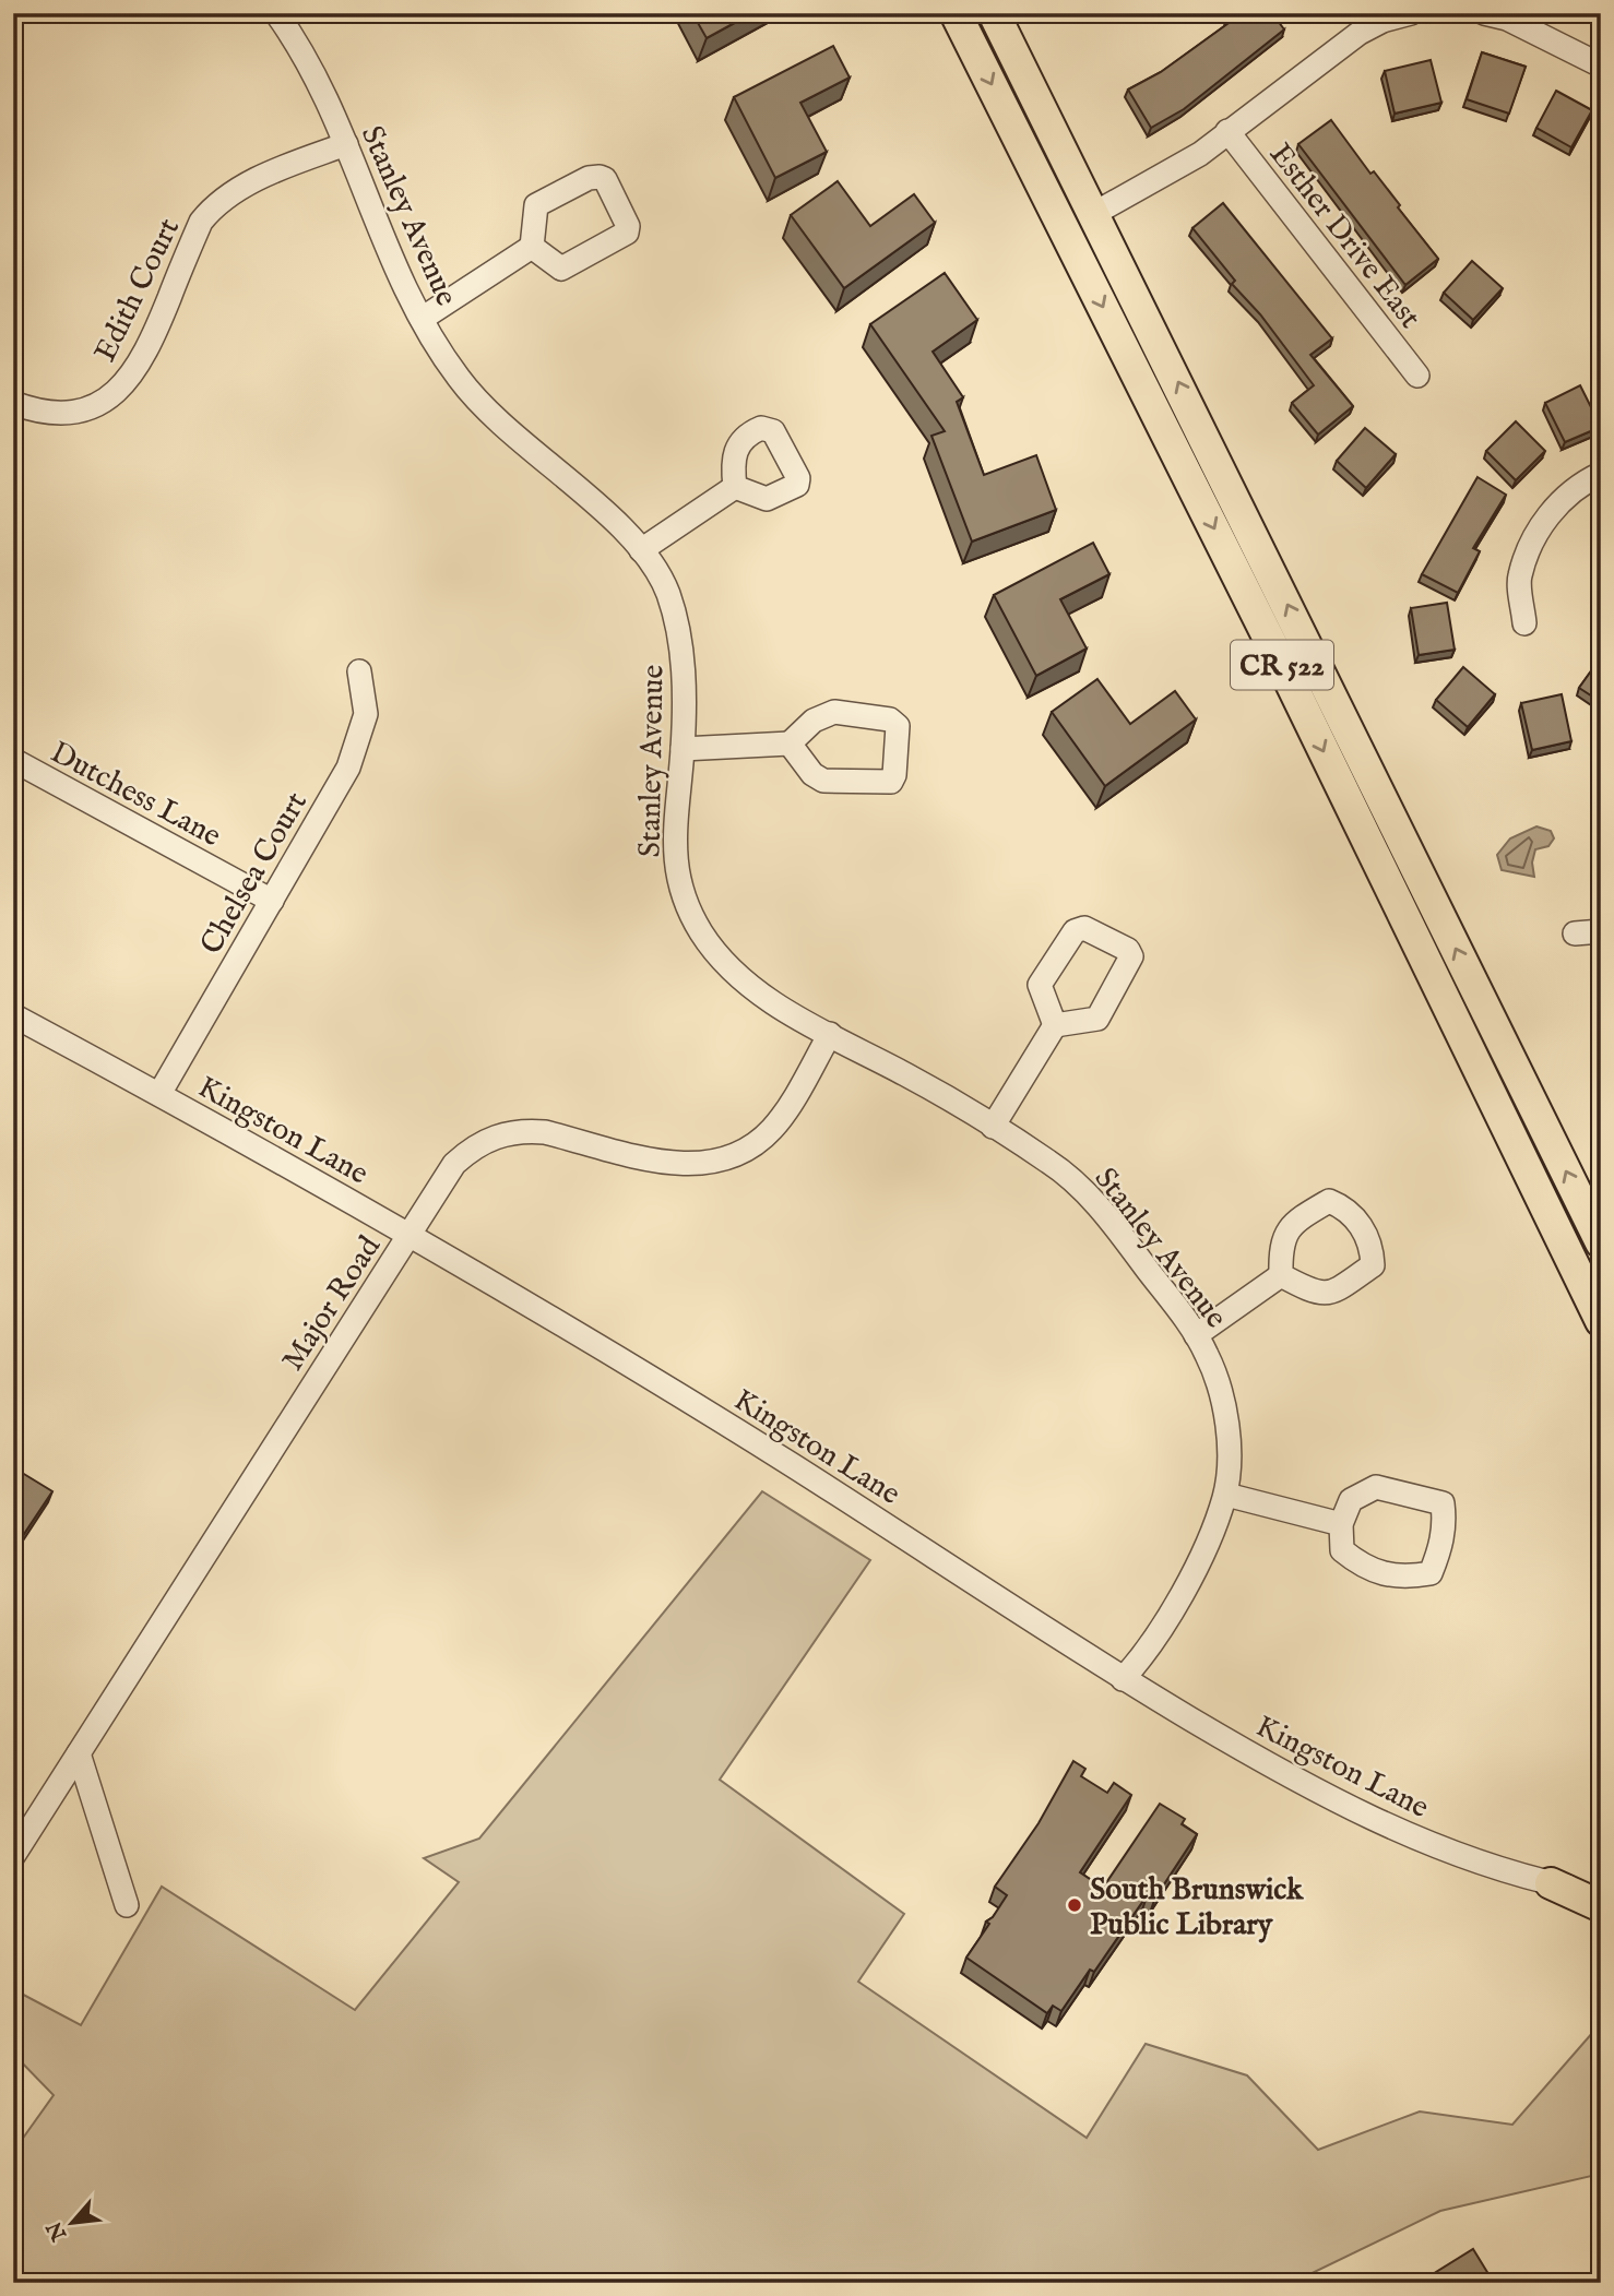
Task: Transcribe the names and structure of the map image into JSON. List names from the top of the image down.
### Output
{
  "streets": {
    "main road": ["CR 522"],
    "street": [
      "Stanley Avenue",
      "Esther Drive East",
      "Edith Court",
      "Dutchess Lane",
      "Chelsea Court",
      "Kingston Lane",
      "Major Road"
    ]
  },
  "crossings": [
    ["Stanley Avenue", "Edith Court"],
    ["Stanley Avenue", "Kingston Lane"],
    ["Stanley Avenue", "Major Road"],
    ["Dutchess Lane", "Chelsea Court"],
    ["Chelsea Court", "Kingston Lane"],
    ["Kingston Lane", "Major Road"]
  ],
  "places": ["South Brunswick Public Library"],
  "north": "bottom left"
}
